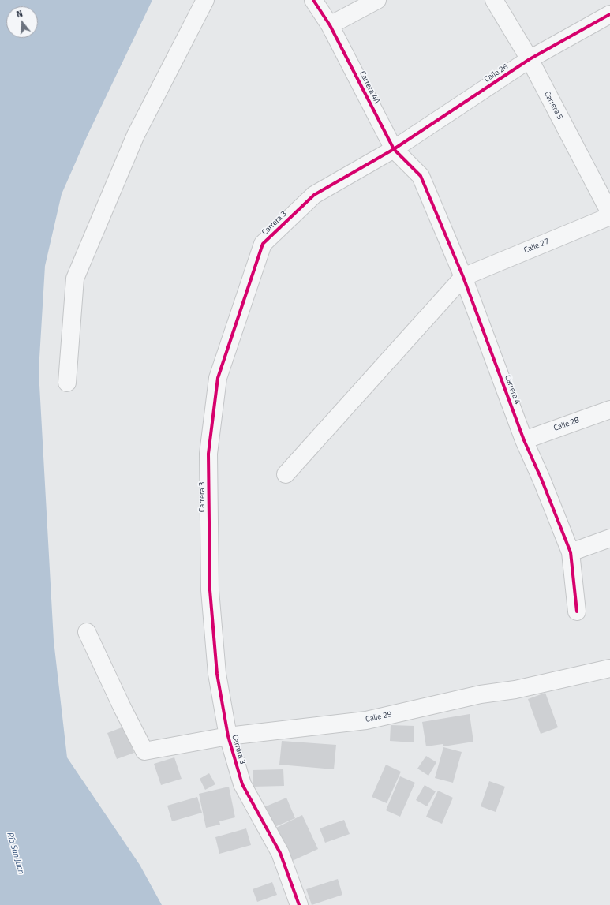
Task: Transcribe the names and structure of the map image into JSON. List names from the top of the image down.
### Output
{
  "streets": {
    "street": [
      "Calle 26",
      "Carrera 4A",
      "Carrera 5",
      "Carrera 3",
      "Calle 27",
      "Carrera 4",
      "Calle 28",
      "Calle 29"
    ]
  },
  "crossings": [
    ["Calle 26", "Carrera 4A"],
    ["Calle 26", "Carrera 5"],
    ["Calle 26", "Carrera 3"],
    ["Carrera 4A", "Carrera 3"],
    ["Carrera 4A", "Carrera 4"],
    ["Carrera 3", "Calle 29"],
    ["Calle 27", "Carrera 4"],
    ["Carrera 4", "Calle 28"]
  ],
  "water": ["Río San Juan"],
  "north": "top"
}
